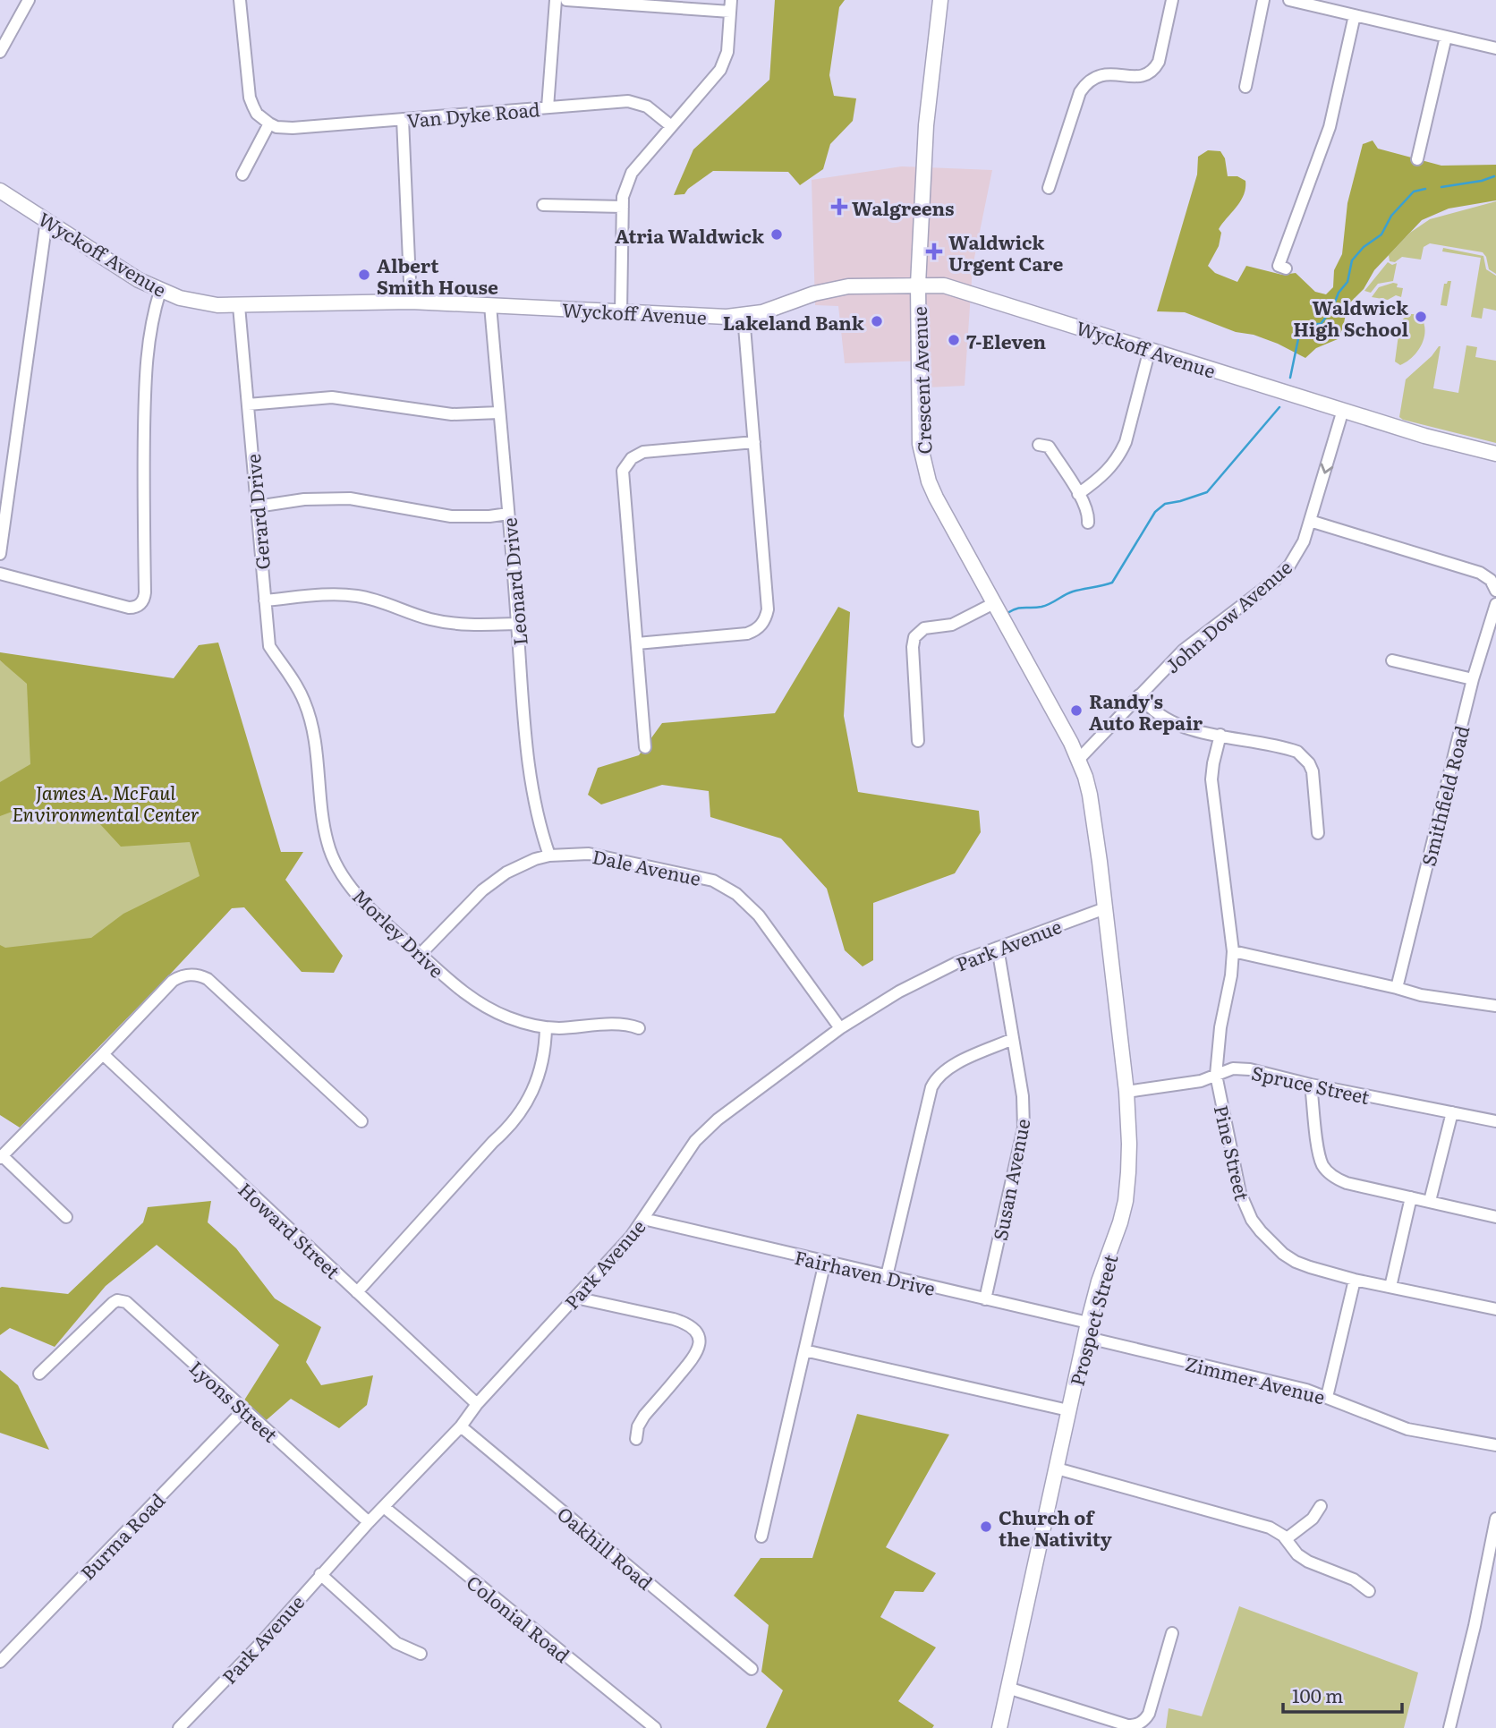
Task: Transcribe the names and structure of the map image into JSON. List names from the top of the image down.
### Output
{
  "streets": {
    "main road": ["Wyckoff Avenue", "Crescent Avenue", "Prospect Street"],
    "street": [
      "Van Dyke Road",
      "Gerard Drive",
      "Leonard Drive",
      "John Dow Avenue",
      "Smithfield Road",
      "Dale Avenue",
      "Morley Drive",
      "Park Avenue",
      "Spruce Street",
      "Pine Street",
      "Susan Avenue",
      "Howard Street",
      "Fairhaven Drive",
      "Zimmer Avenue",
      "Lyons Street",
      "Burma Road",
      "Oakhill Road",
      "Colonial Road"
    ]
  },
  "crossings": [
    ["Wyckoff Avenue", "Crescent Avenue"],
    ["Wyckoff Avenue", "Gerard Drive"],
    ["Wyckoff Avenue", "Leonard Drive"],
    ["Wyckoff Avenue", "John Dow Avenue"],
    ["Crescent Avenue", "John Dow Avenue"],
    ["Crescent Avenue", "Park Avenue"],
    ["Crescent Avenue", "Prospect Street"],
    ["Gerard Drive", "Morley Drive"],
    ["Leonard Drive", "Dale Avenue"],
    ["Dale Avenue", "Morley Drive"],
    ["Dale Avenue", "Park Avenue"],
    ["Park Avenue", "Susan Avenue"],
    ["Park Avenue", "Howard Street"],
    ["Park Avenue", "Fairhaven Drive"],
    ["Park Avenue", "Prospect Street"],
    ["Park Avenue", "Lyons Street"],
    ["Park Avenue", "Oakhill Road"],
    ["Park Avenue", "Colonial Road"],
    ["Spruce Street", "Pine Street"],
    ["Spruce Street", "Prospect Street"],
    ["Susan Avenue", "Fairhaven Drive"],
    ["Fairhaven Drive", "Prospect Street"],
    ["Fairhaven Drive", "Zimmer Avenue"],
    ["Prospect Street", "Zimmer Avenue"],
    ["Lyons Street", "Burma Road"]
  ],
  "parks": ["James A. McFaul Environmental Center"],
  "places": {
    "health": ["Walgreens", "Waldwick Urgent Care"],
    "other": [
      "Atria Waldwick",
      "Albert Smith House",
      "Waldwick High School",
      "Lakeland Bank",
      "7-Eleven",
      "Randy's Auto Repair",
      "Church of the Nativity"
    ]
  },
  "scale_bar": "100 m"
}
